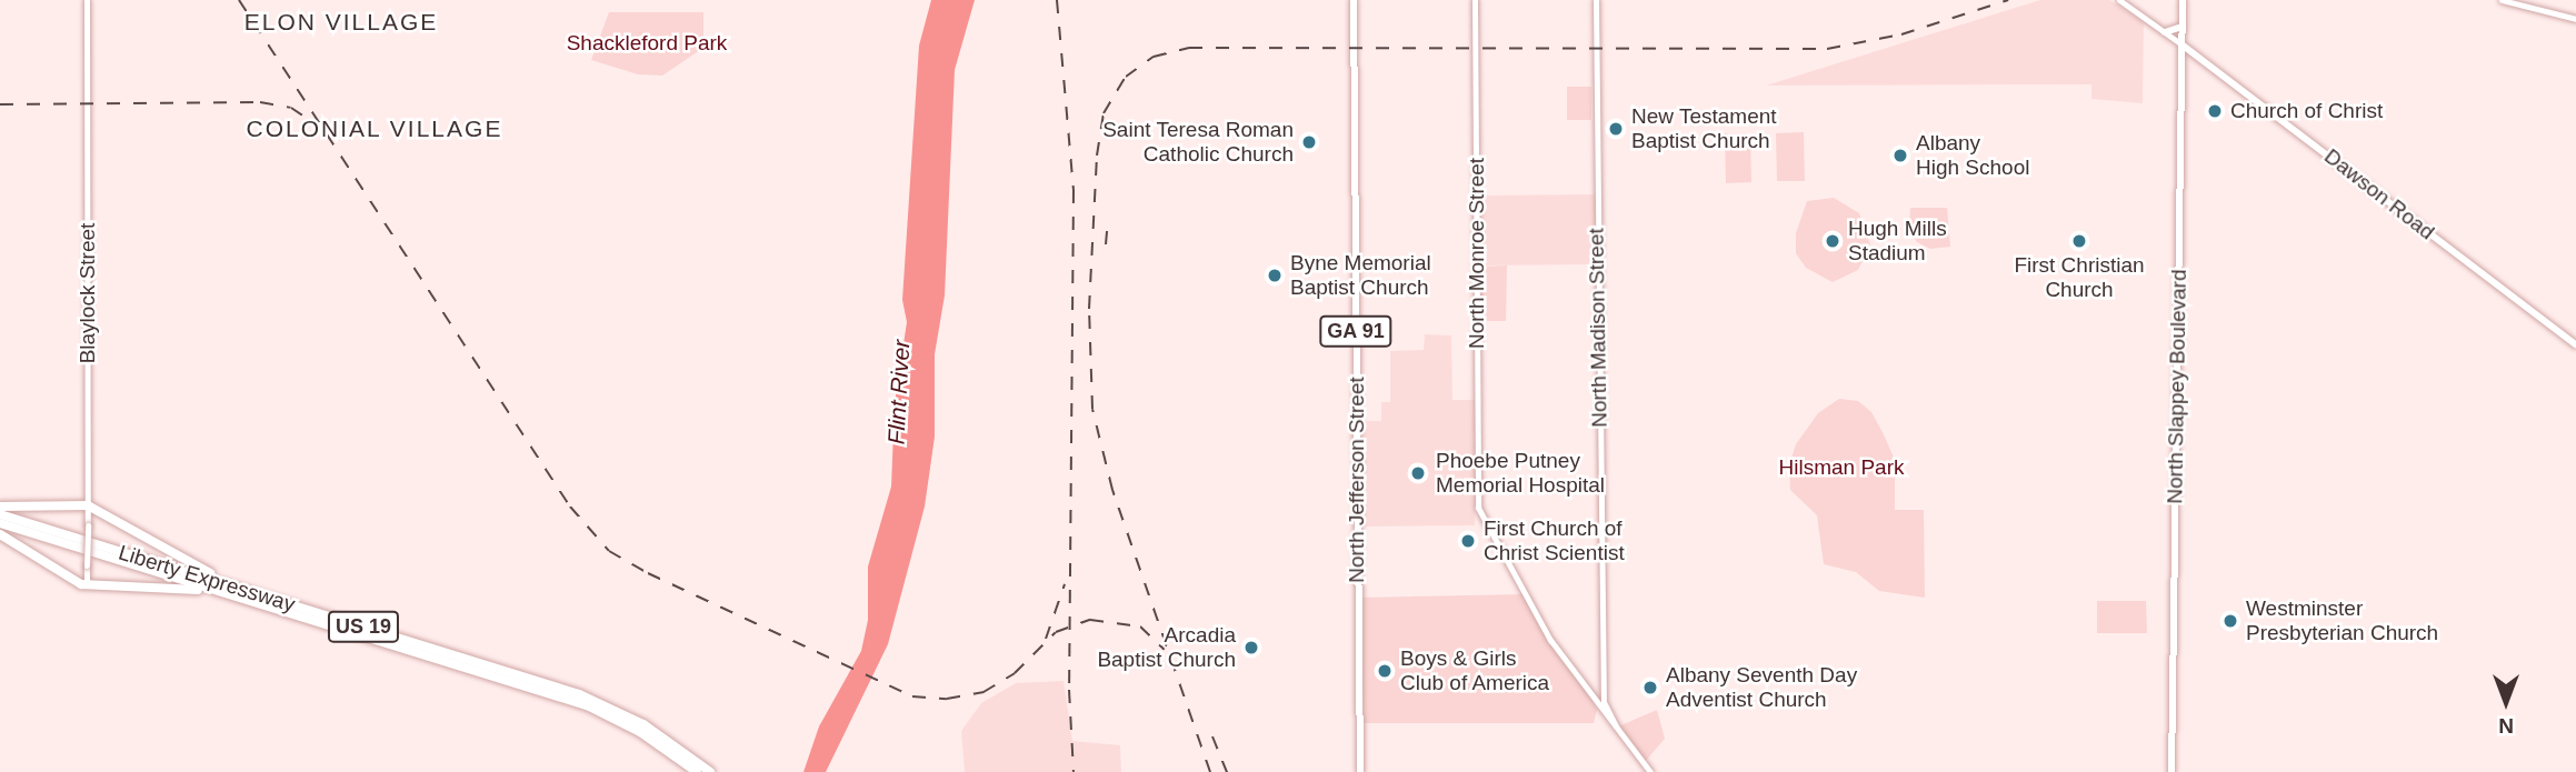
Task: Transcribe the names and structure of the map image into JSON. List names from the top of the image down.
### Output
{
  "streets": {
    "highway": ["Liberty Expressway", "US 19"],
    "main road": [
      "Dawson Road",
      "North Monroe Street",
      "Blaylock Street",
      "North Madison Street",
      "GA 91",
      "North Slappey Boulevard",
      "North Jefferson Street"
    ]
  },
  "crossings": [
    ["Dawson Road", "North Slappey Boulevard"],
    ["North Monroe Street", "North Madison Street"]
  ],
  "districts": ["ELON VILLAGE", "COLONIAL VILLAGE"],
  "water": ["Flint River"],
  "parks": ["Shackleford Park", "Hilsman Park"],
  "places": [
    "Church of Christ",
    "New Testament Baptist Church",
    "Saint Teresa Roman Catholic Church",
    "Albany High School",
    "Hugh Mills Stadium",
    "First Christian Church",
    "Byne Memorial Baptist Church",
    "Phoebe Putney Memorial Hospital",
    "First Church of Christ Scientist",
    "Westminster Presbyterian Church",
    "Arcadia Baptist Church",
    "Boys & Girls Club of America",
    "Albany Seventh Day Adventist Church"
  ],
  "north": "bottom"
}
